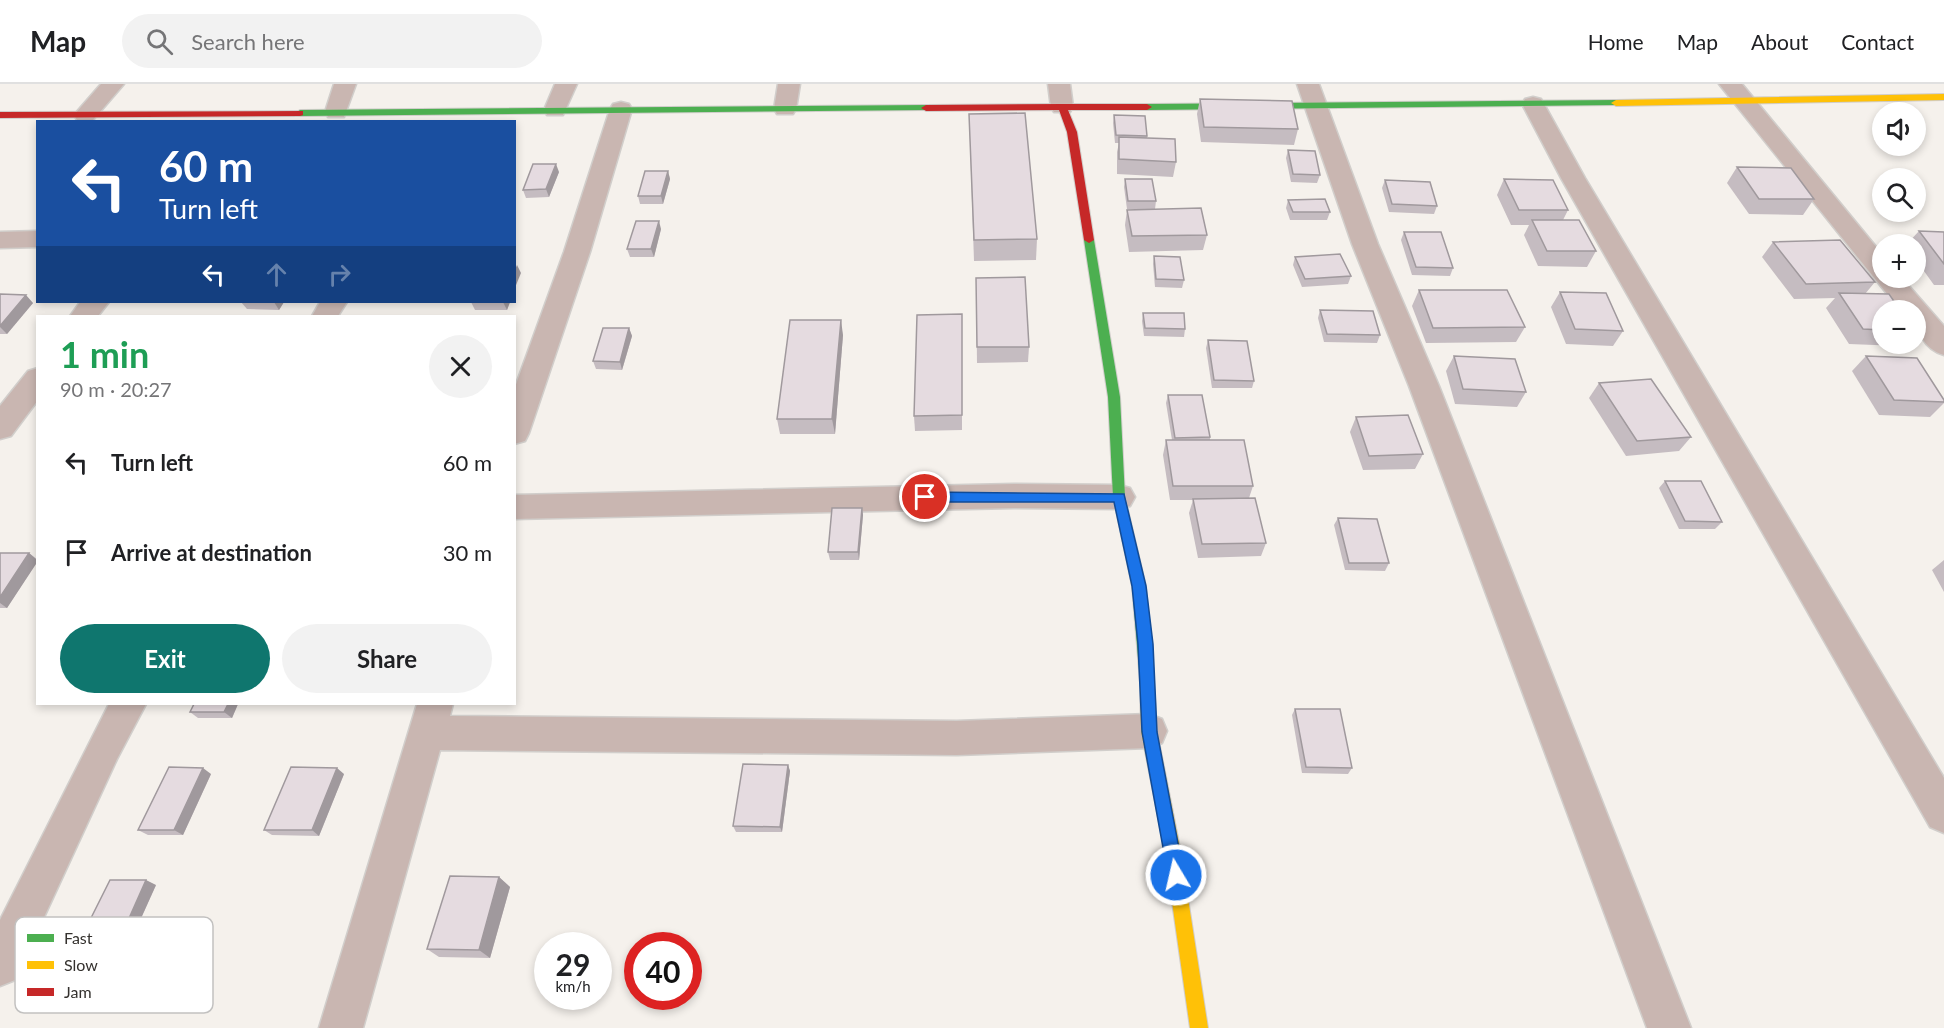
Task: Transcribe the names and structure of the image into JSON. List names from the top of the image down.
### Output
{
  "legend": ["Fast", "Slow", "Jam"],
  "page": {
    "header": "Map",
    "search": "Search here",
    "nav": [
      "Home",
      "Map",
      "About",
      "Contact"
    ],
    "map_buttons": ["+", "−"],
    "turn": ["60 m", "Turn left"],
    "heading": ["1 min", "90 m · 20:27"],
    "list": [
      {
        "name": "Turn left",
        "value": "60 m"
      },
      {
        "name": "Arrive at destination",
        "value": "30 m"
      }
    ],
    "buttons": ["Exit", "Share"],
    "speed": "29 km/h",
    "limit": "40"
  }
}
